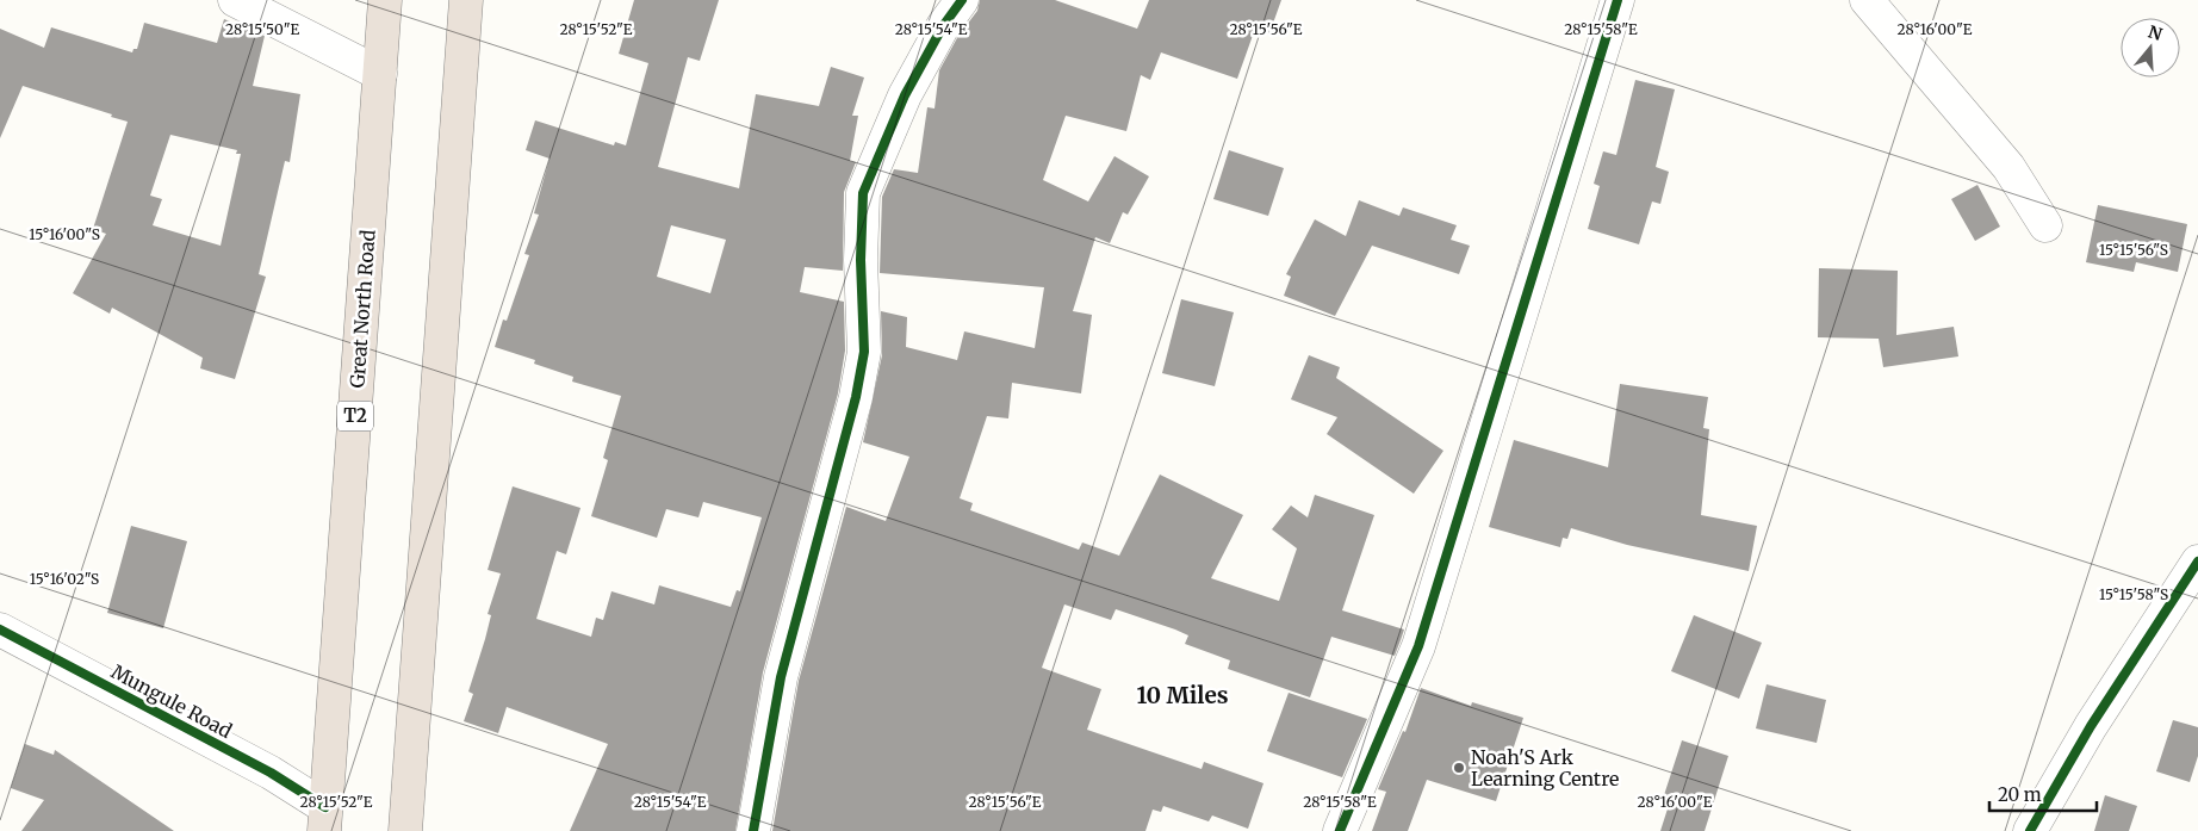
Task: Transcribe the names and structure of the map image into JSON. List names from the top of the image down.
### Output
{
  "streets": {
    "highway": ["Great North Road", "T2"],
    "street": ["Mungule Road"]
  },
  "crossings": [
    ["Great North Road", "Mungule Road"]
  ],
  "districts": ["10 Miles"],
  "places": ["Noah'S Ark Learning Centre"],
  "scale_bar": "20 m",
  "north": "top",
  "coordinates": [
    "28°15'50\"E",
    "28°15'52\"E",
    "28°15'54\"E",
    "28°15'56\"E",
    "28°15'58\"E",
    "28°16'00\"E",
    "15°16'00\"S",
    "15°15'56\"S",
    "15°16'02\"S",
    "15°15'58\"S"
  ]
}
